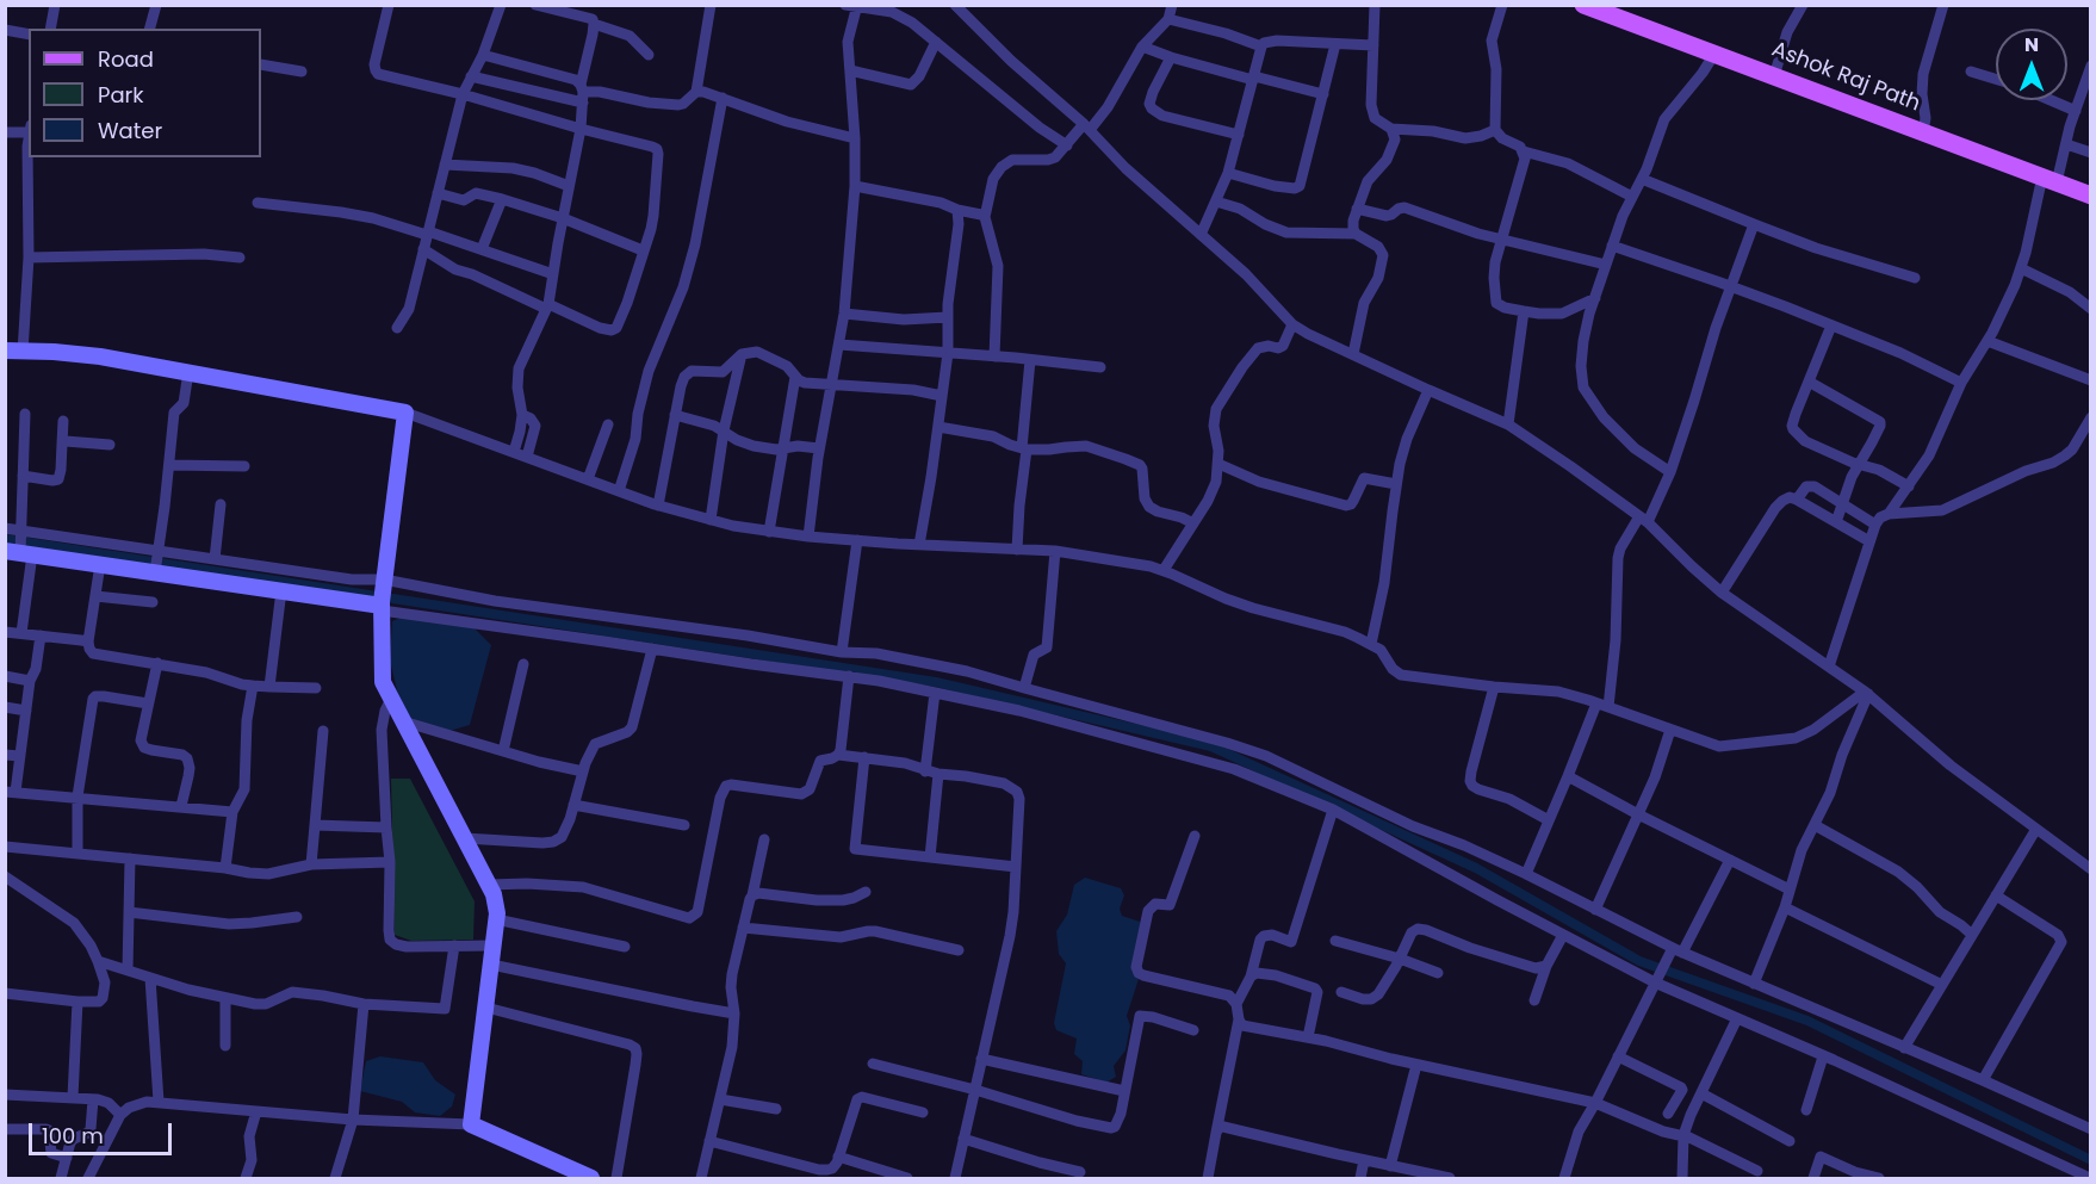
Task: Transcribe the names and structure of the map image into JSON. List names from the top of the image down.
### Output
{
  "streets": {
    "main road": ["Ashok Raj Path"]
  },
  "legend": ["Road", "Park", "Water"],
  "scale_bar": "100 m",
  "north": "top"
}
